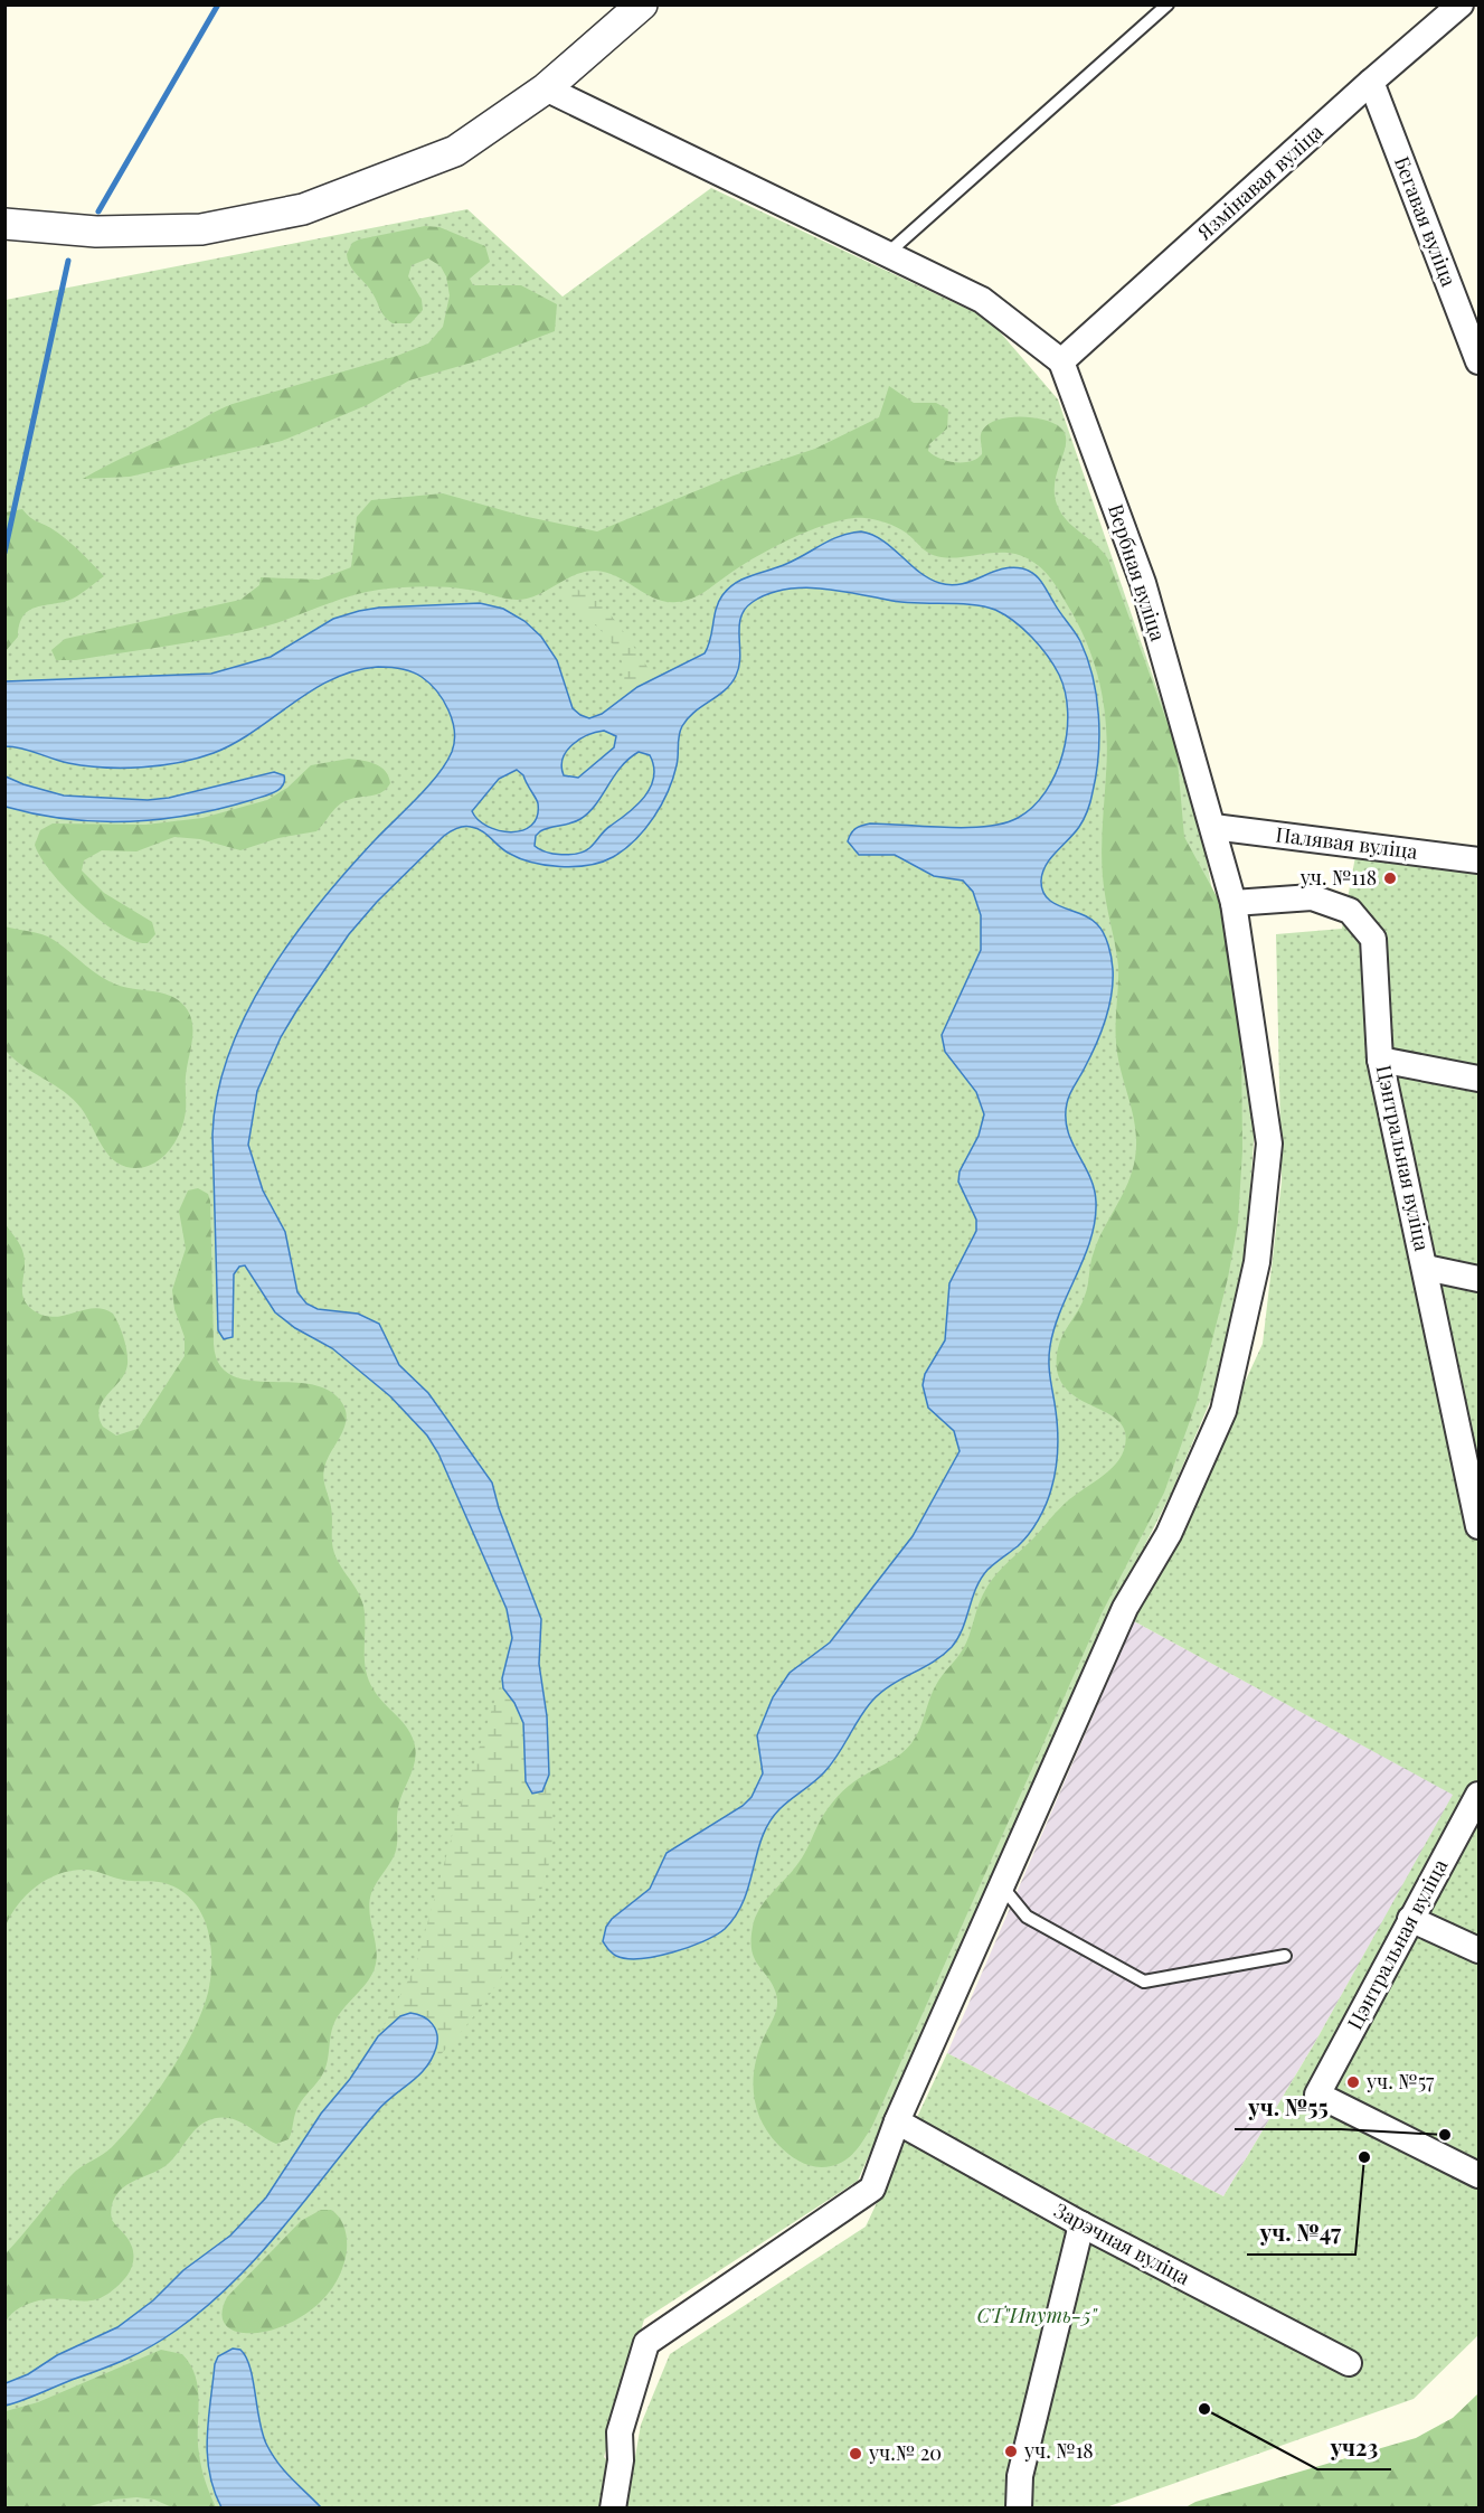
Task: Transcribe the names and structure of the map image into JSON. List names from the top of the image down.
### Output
{
  "streets": {
    "street": [
      "Язмінавая вуліца",
      "Бегавая вуліца",
      "Вербная вуліца",
      "Палявая вуліца",
      "Цэнтральная вуліца",
      "Зарэчная вуліца"
    ]
  },
  "crossings": [
    ["Язмінавая вуліца", "Бегавая вуліца"],
    ["Язмінавая вуліца", "Вербная вуліца"],
    ["Вербная вуліца", "Палявая вуліца"],
    ["Вербная вуліца", "Цэнтральная вуліца"],
    ["Вербная вуліца", "Зарэчная вуліца"]
  ],
  "parks": ["СТ\"Ипуть-5\""],
  "places": [
    "уч. №118",
    "уч. №57",
    "уч. №55",
    "уч. №47",
    "уч23",
    "уч. №18",
    "уч.№ 20"
  ]
}
